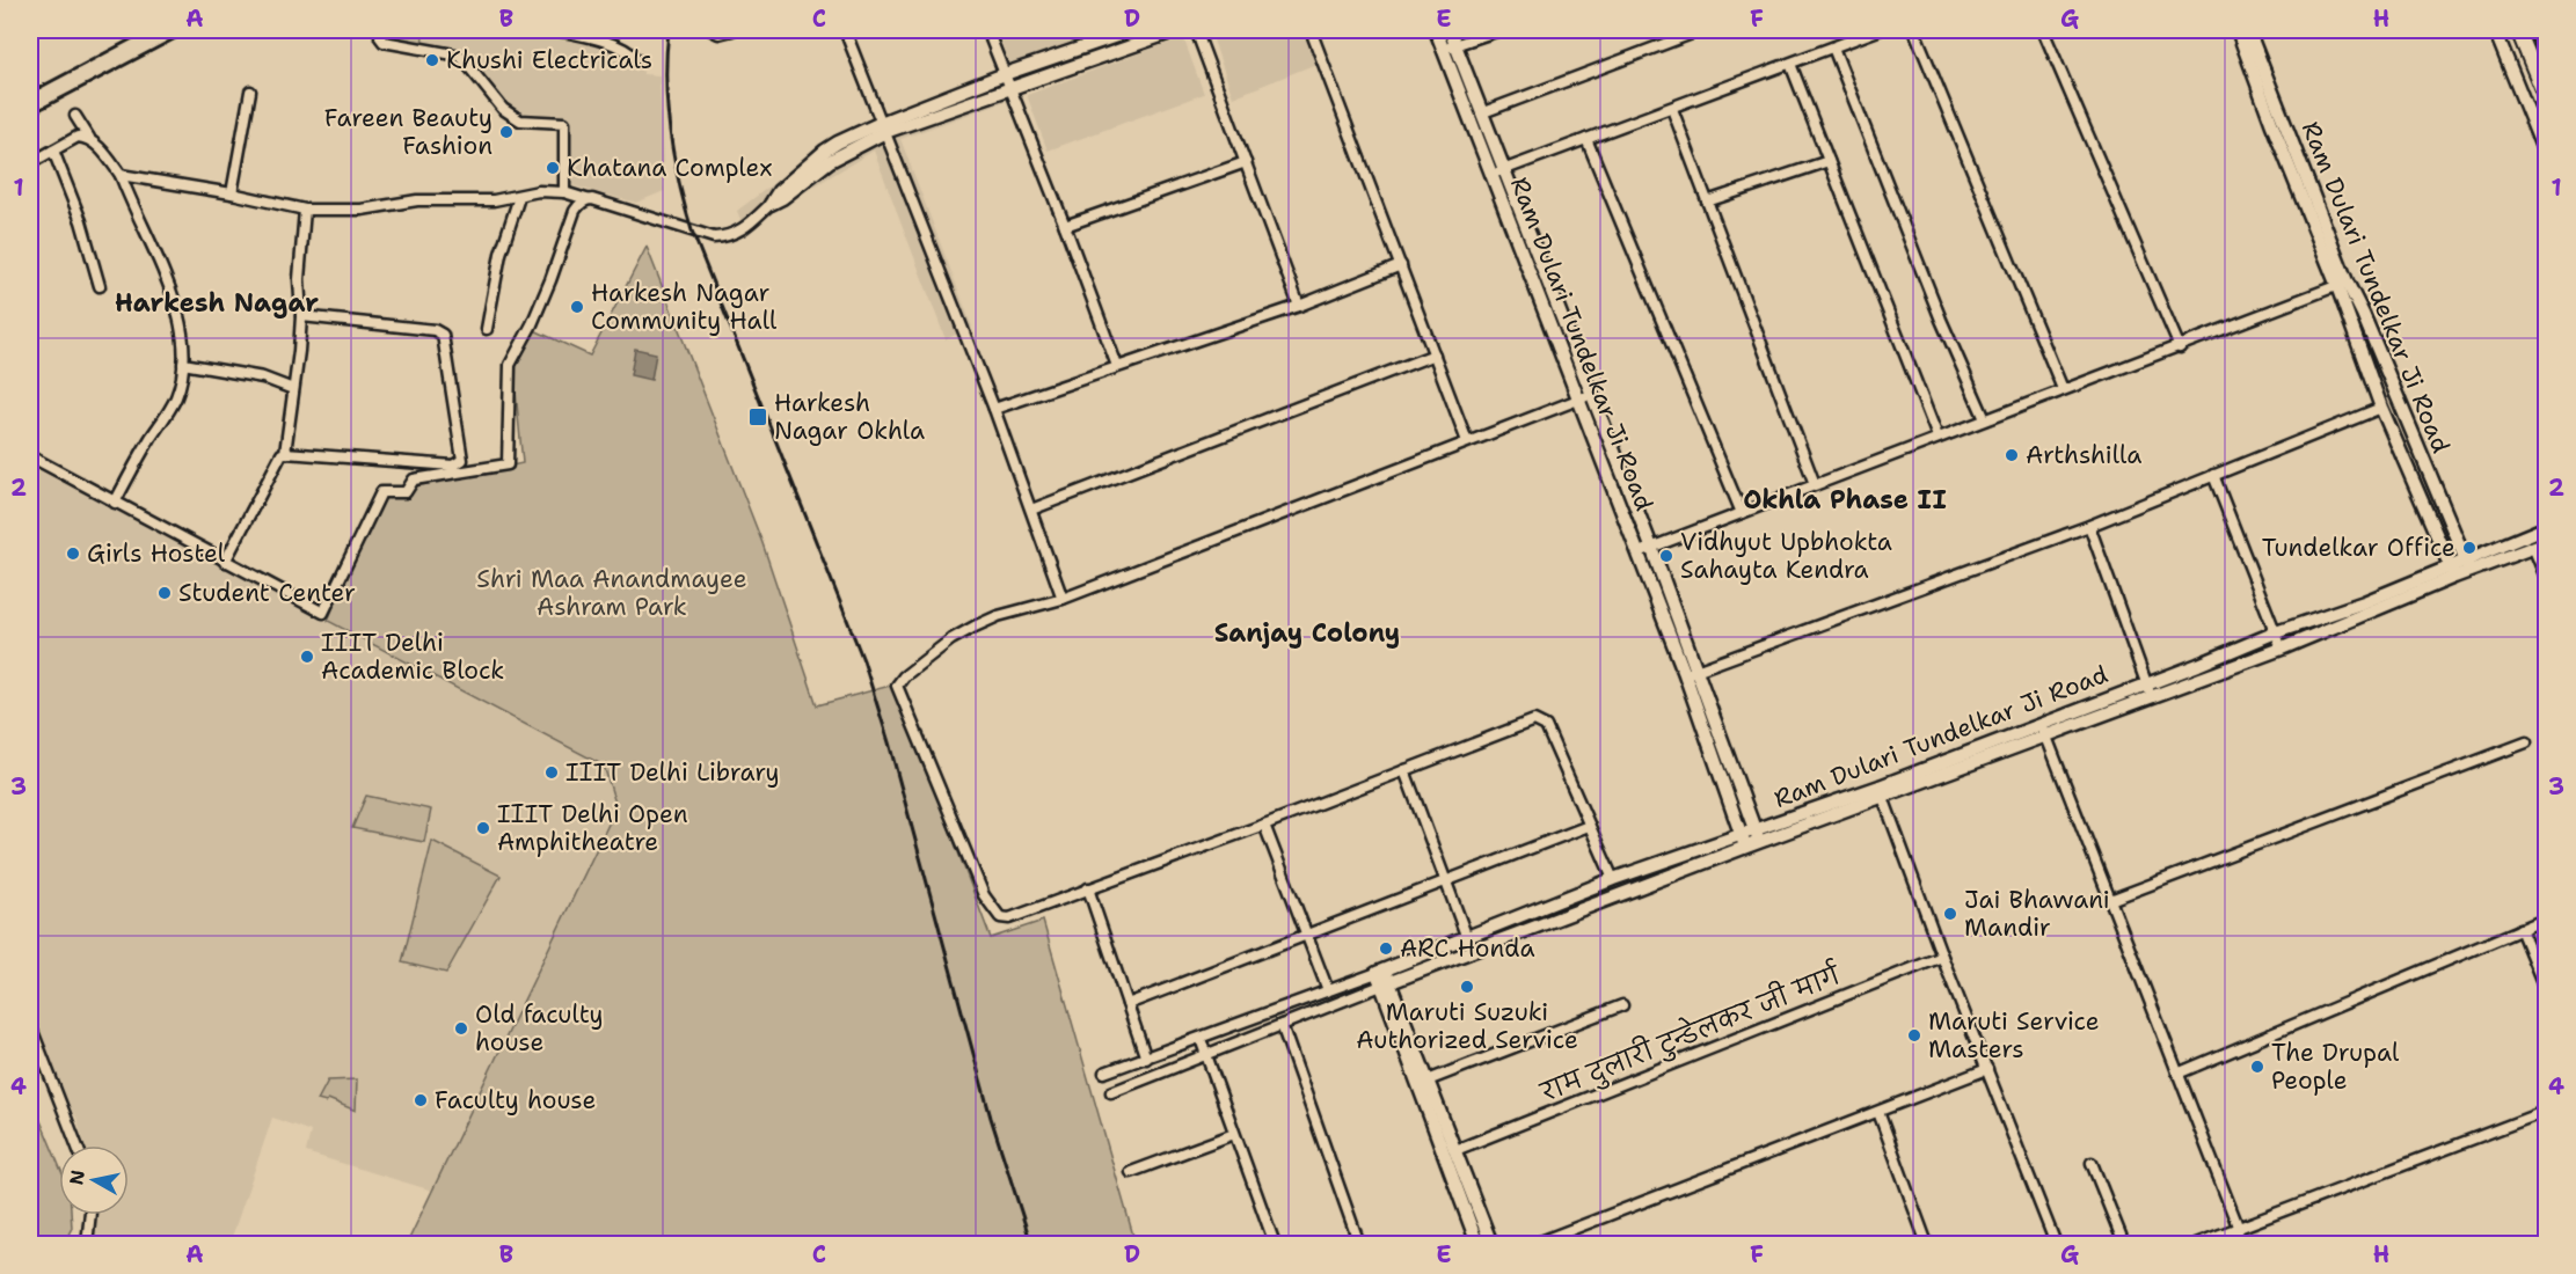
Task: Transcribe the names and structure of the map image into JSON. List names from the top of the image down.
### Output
{
  "streets": {
    "street": ["Ram Dulari Tundelkar Ji Road", "राम दुलारी टुन्डेलकर जी मार्ग"]
  },
  "districts": ["Harkesh Nagar", "Okhla Phase II", "Sanjay Colony"],
  "parks": ["Shri Maa Anandmayee Ashram Park"],
  "places": {
    "other": [
      "Khushi Electricals",
      "Fareen Beauty Fashion",
      "Khatana Complex",
      "Harkesh Nagar Community Hall",
      "Arthshilla",
      "Tundelkar Office",
      "Girls Hostel",
      "Vidhyut Upbhokta Sahayta Kendra",
      "Student Center",
      "IIIT Delhi Academic Block",
      "IIIT Delhi Library",
      "IIIT Delhi Open Amphitheatre",
      "Jai Bhawani Mandir",
      "ARC Honda",
      "Maruti Suzuki Authorized Service",
      "Old faculty house",
      "Maruti Service Masters",
      "The Drupal People",
      "Faculty house"
    ],
    "transit": ["Harkesh Nagar Okhla"]
  },
  "north": "left",
  "grid": {
    "columns": [
      "A",
      "B",
      "C",
      "D",
      "E",
      "F",
      "G",
      "H"
    ],
    "rows": [
      "1",
      "2",
      "3",
      "4"
    ]
  }
}
